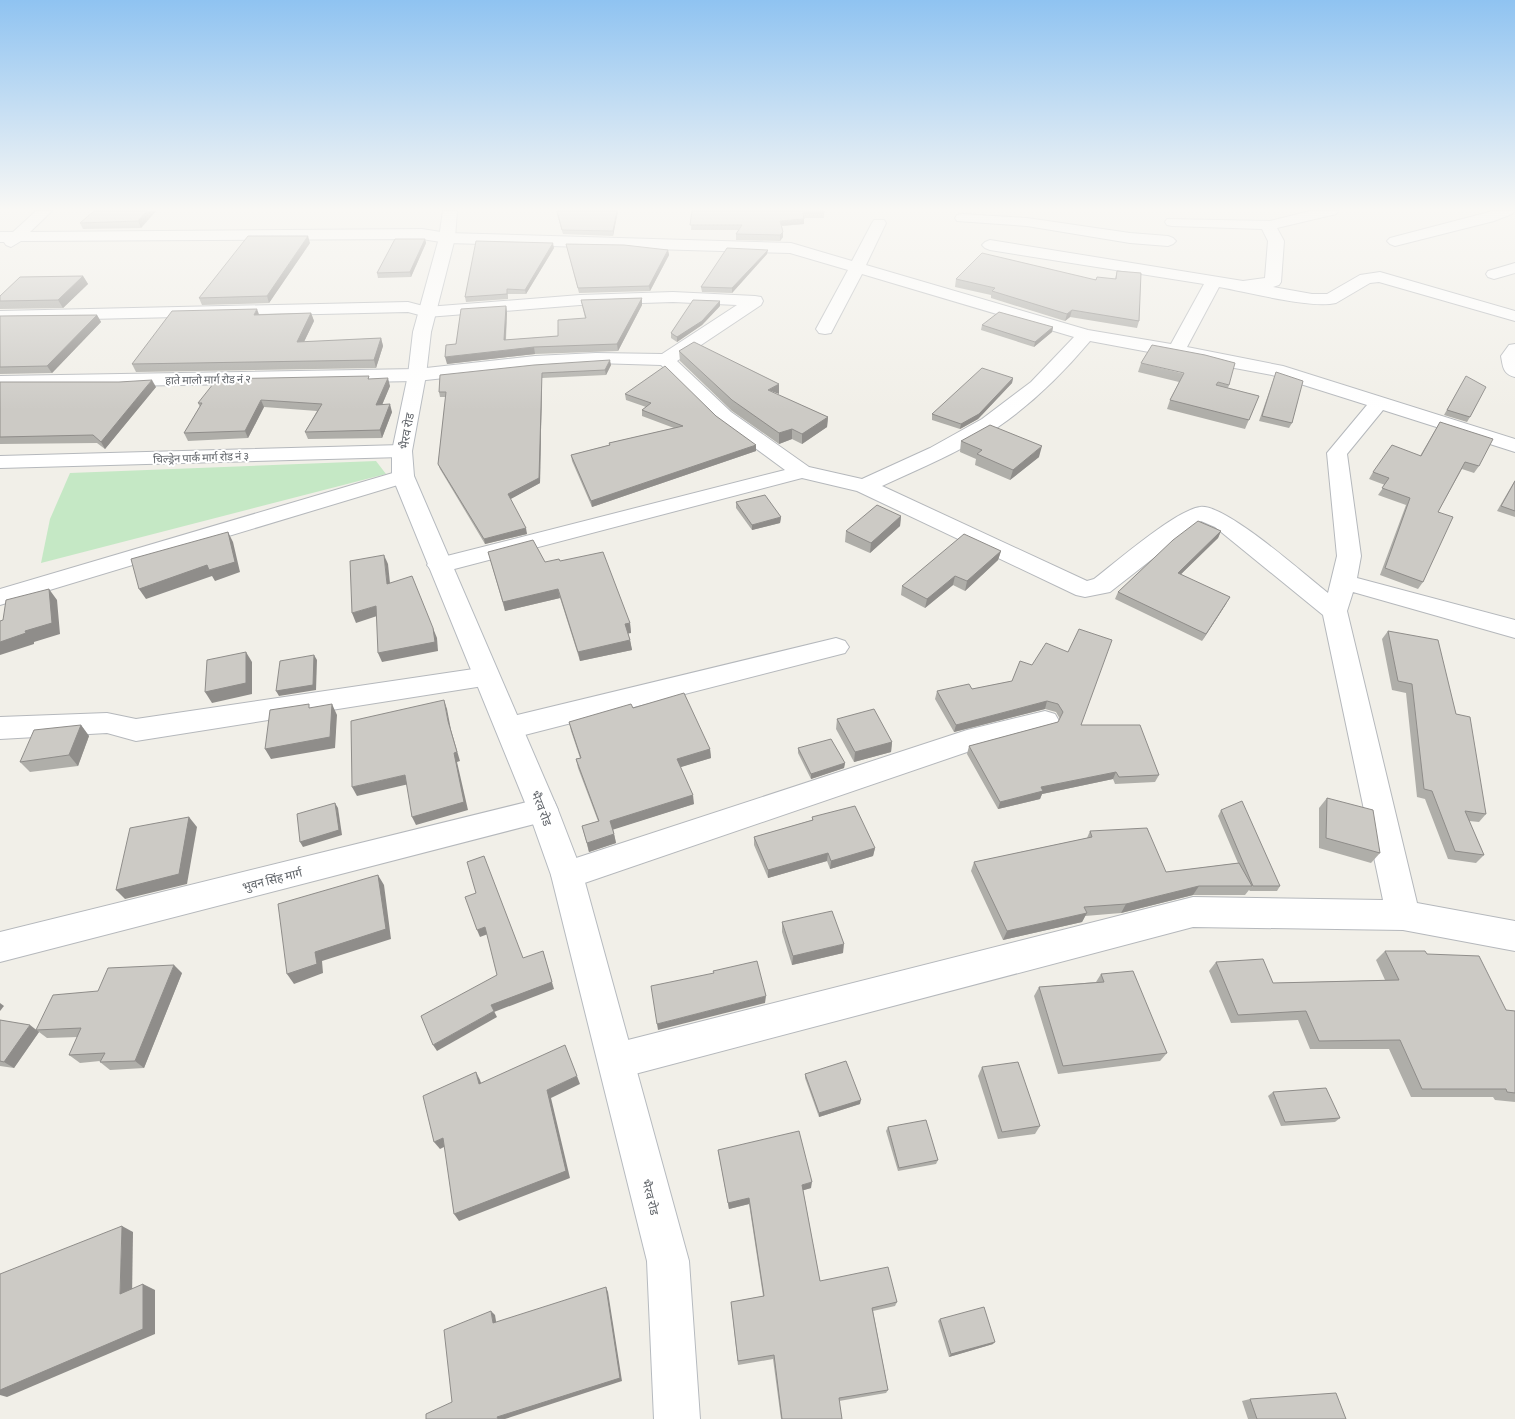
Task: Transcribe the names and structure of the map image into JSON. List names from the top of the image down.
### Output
{
  "streets": {
    "street": [
      "हाते मालो मार्ग रोड नं २",
      "भैरव रोड",
      "चिल्ड्रेन पार्क मार्ग रोड नं ३",
      "भुवन सिंह मार्ग"
    ]
  },
  "crossings": [
    ["हाते मालो मार्ग रोड नं २", "भैरव रोड"],
    ["भैरव रोड", "चिल्ड्रेन पार्क मार्ग रोड नं ३"],
    ["भैरव रोड", "भुवन सिंह मार्ग"]
  ]
}
